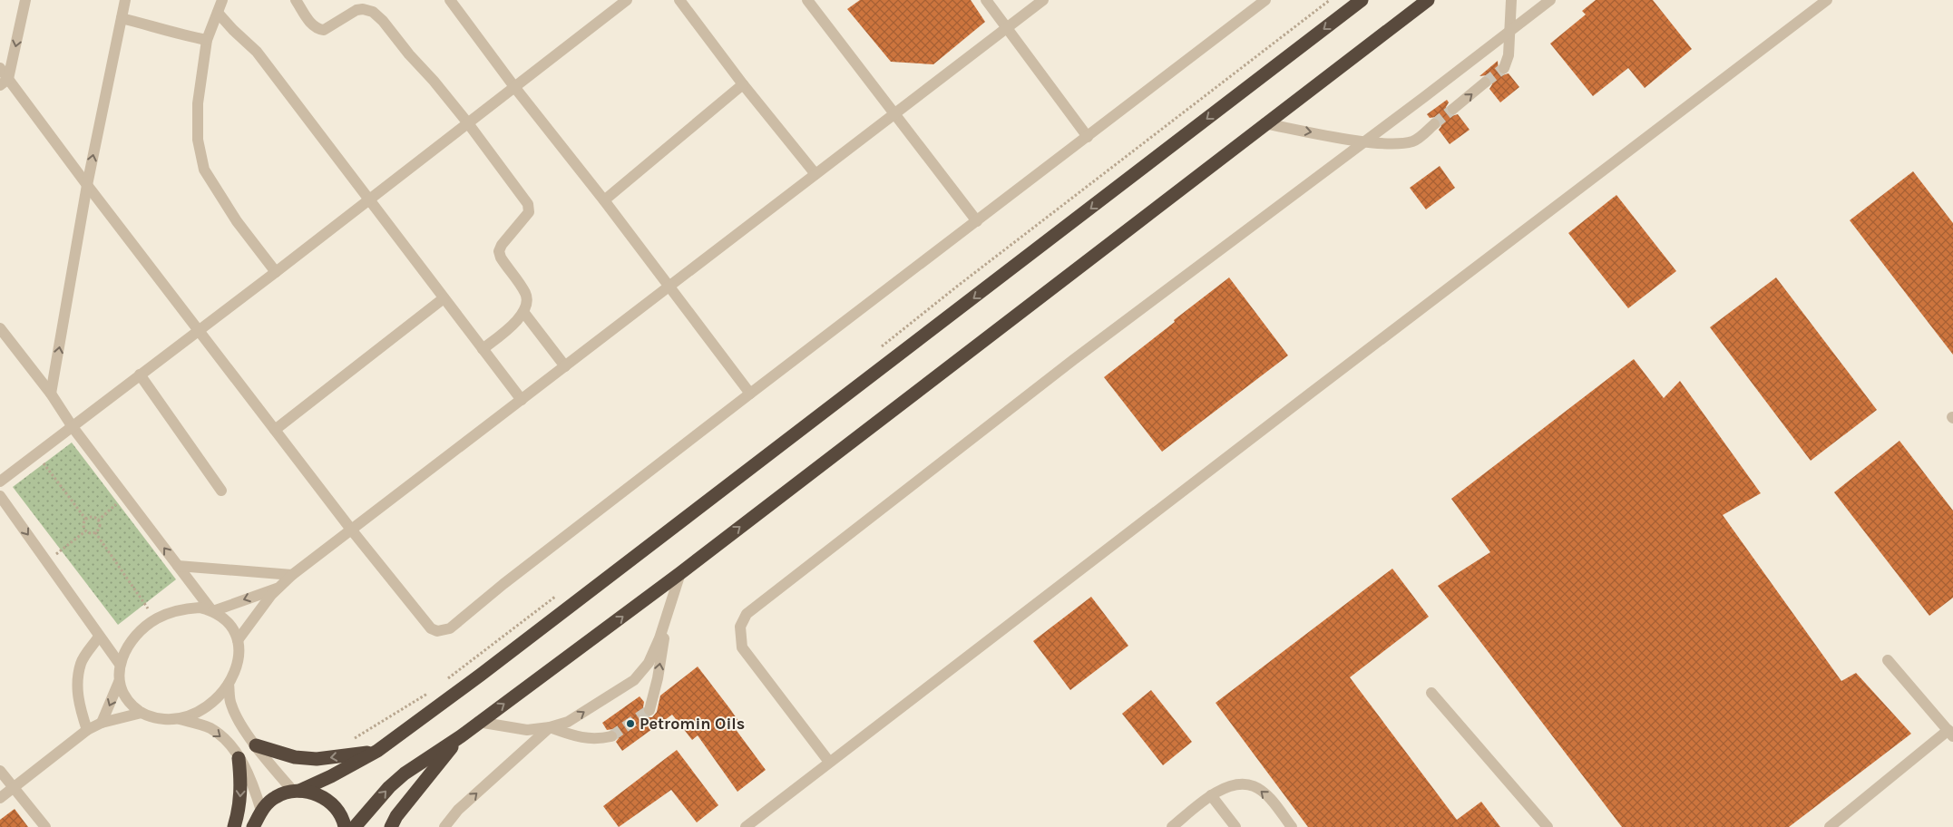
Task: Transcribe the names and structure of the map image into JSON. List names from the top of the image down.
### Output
{
  "places": ["Petromin Oils"]
}
